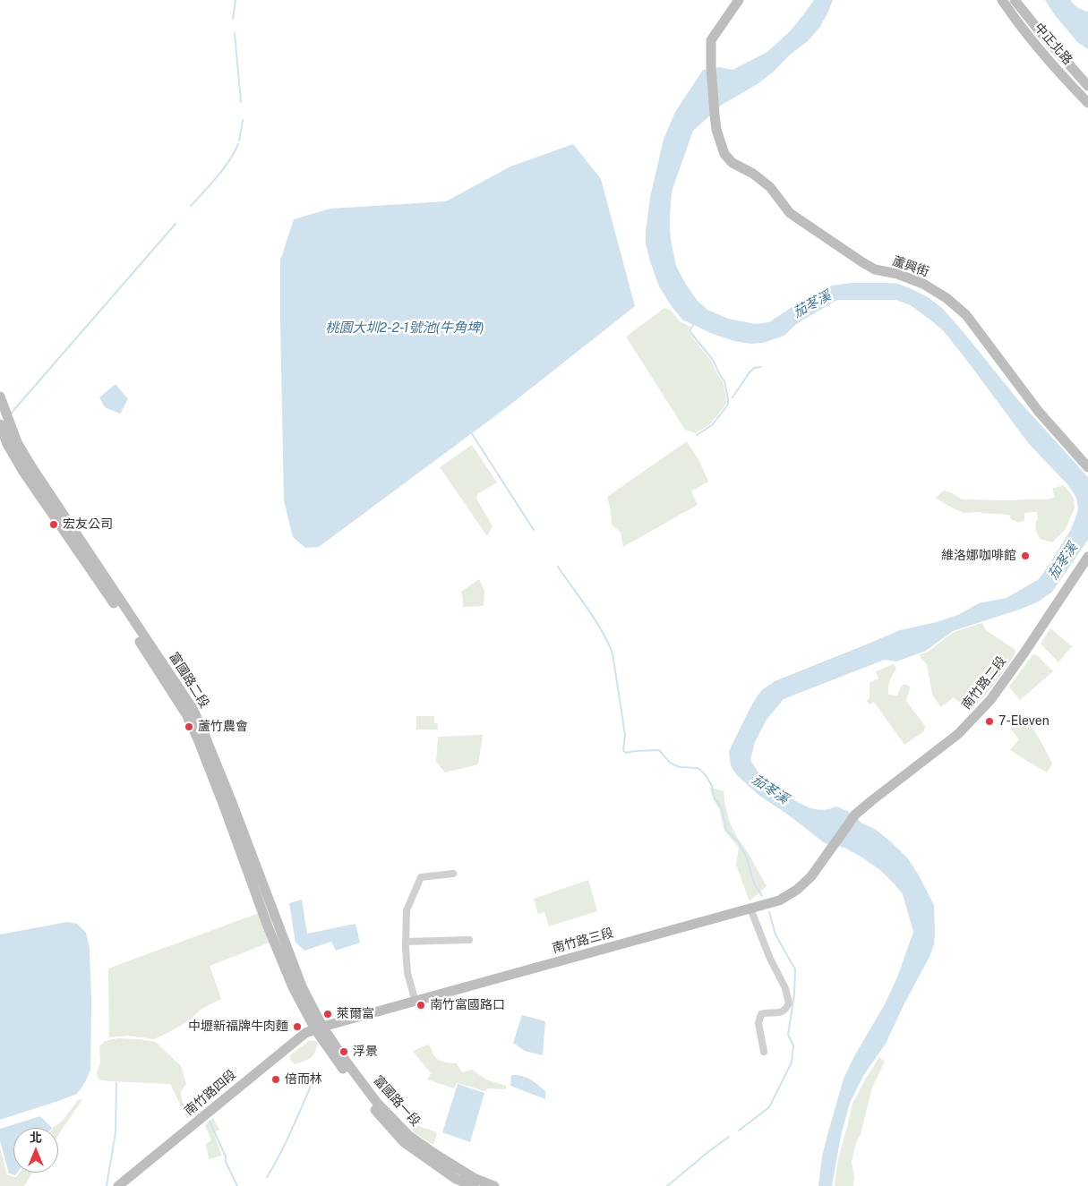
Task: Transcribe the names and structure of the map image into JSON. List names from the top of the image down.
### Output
{
  "streets": {
    "street": [
      "中正北路",
      "蘆興街",
      "富國路二段",
      "南竹路二段",
      "南竹路三段",
      "南竹路四段",
      "富國路一段"
    ]
  },
  "crossings": [
    ["富國路二段", "南竹路三段"],
    ["富國路二段", "南竹路四段"],
    ["富國路二段", "富國路一段"],
    ["南竹路二段", "南竹路三段"],
    ["南竹路三段", "南竹路四段"],
    ["南竹路三段", "富國路一段"],
    ["南竹路四段", "富國路一段"]
  ],
  "water": ["茄苳溪", "桃園大圳2-2-1號池(牛角埤)"],
  "places": [
    "宏友公司",
    "維洛娜咖啡館",
    "7-Eleven",
    "蘆竹農會",
    "南竹富國路口",
    "萊爾富",
    "中壢新福牌牛肉麵",
    "浮景",
    "倍而林"
  ],
  "north": "top"
}
